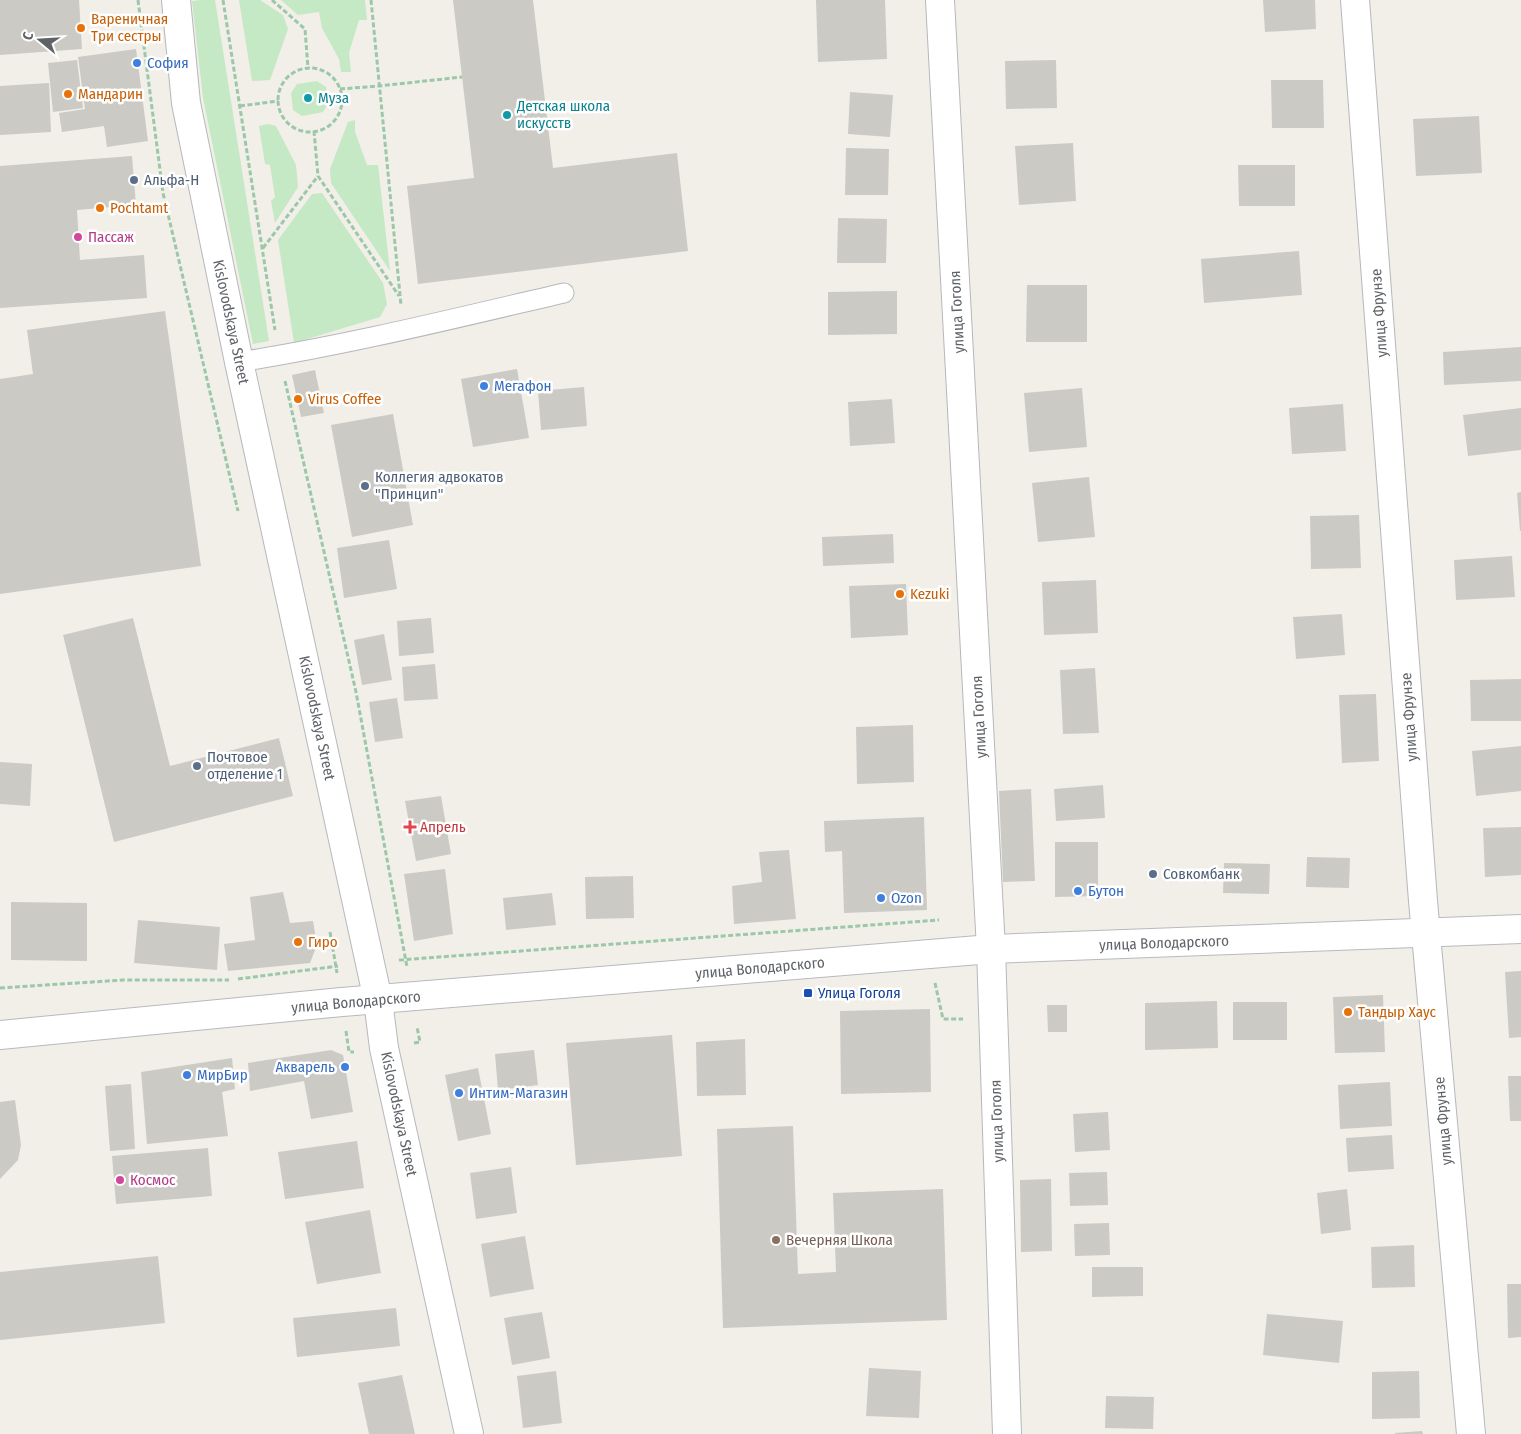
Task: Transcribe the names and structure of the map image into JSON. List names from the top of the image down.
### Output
{
  "streets": {
    "street": [
      "улица Гоголя",
      "улица Фрунзе",
      "Kislovodskaya Street",
      "улица Володарского"
    ]
  },
  "crossings": [
    ["улица Гоголя", "улица Володарского"],
    ["улица Фрунзе", "улица Володарского"],
    ["Kislovodskaya Street", "улица Володарского"]
  ],
  "places": {
    "other": [
      "Вареничная Три сестры",
      "София",
      "Мандарин",
      "Муза",
      "Детская школа искусств",
      "Альфа-Н",
      "Pochtamt",
      "Пассаж",
      "Мегафон",
      "Virus Coffee",
      "Коллегия адвокатов \"Принцип\"",
      "Kezuki",
      "Почтовое отделение 1",
      "Совкомбанк",
      "Бутон",
      "Ozon",
      "Гиро",
      "Тандыр Хаус",
      "Акварель",
      "МирБир",
      "Интим-Магазин",
      "Космос",
      "Вечерняя Школа"
    ],
    "health": ["Апрель"],
    "transit": ["Улица Гоголя"]
  },
  "north": "left"
}
